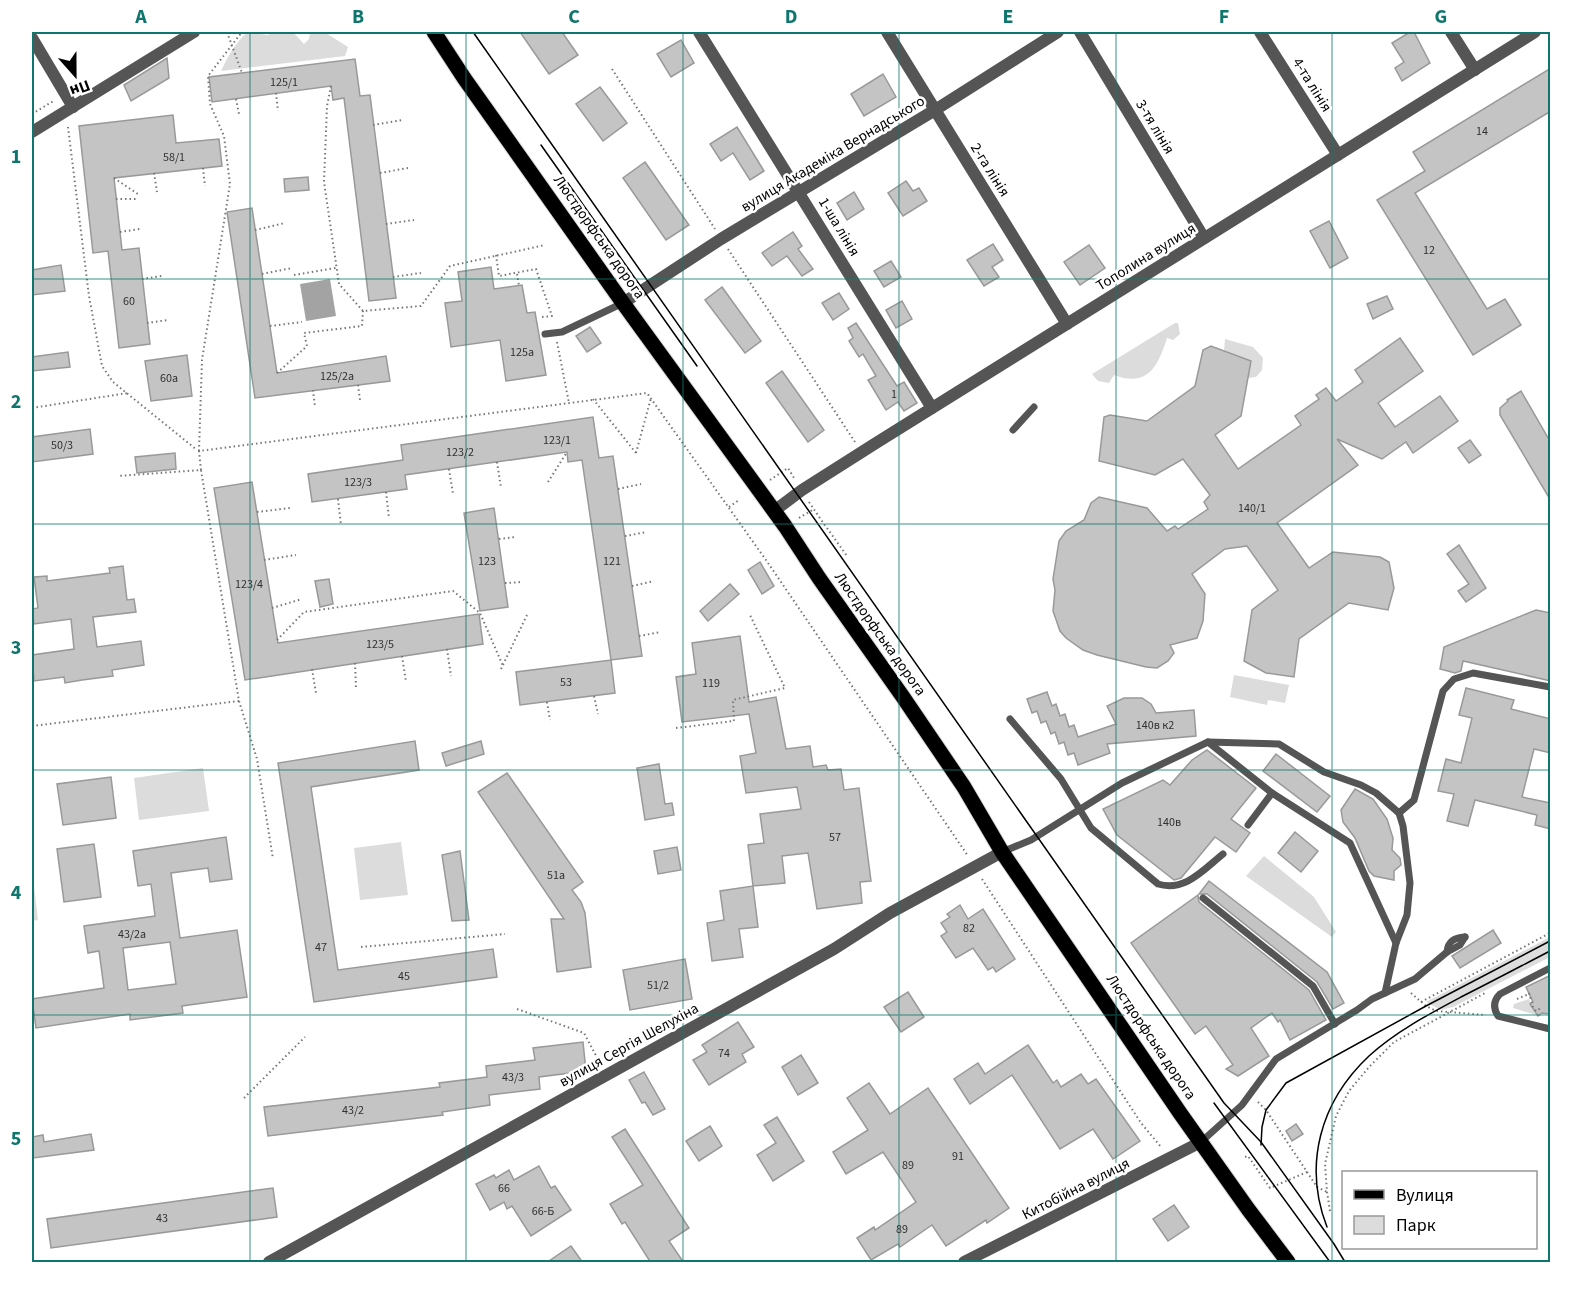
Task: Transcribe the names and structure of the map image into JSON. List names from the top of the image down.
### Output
{
  "streets": {
    "main road": ["Люстдорфська дорога"],
    "street": [
      "4-та лінія",
      "3-тя лінія",
      "вулиця Академіка Вернадського",
      "2-га лінія",
      "1-ша лінія",
      "Тополина вулиця",
      "вулиця Сергія Шелухіна",
      "Китобійна вулиця"
    ]
  },
  "crossings": [
    ["4-та лінія", "Тополина вулиця"],
    ["3-тя лінія", "Тополина вулиця"],
    ["вулиця Академіка Вернадського", "2-га лінія"],
    ["вулиця Академіка Вернадського", "1-ша лінія"],
    ["вулиця Академіка Вернадського", "Люстдорфська дорога"],
    ["2-га лінія", "Тополина вулиця"],
    ["1-ша лінія", "Тополина вулиця"],
    ["Люстдорфська дорога", "Тополина вулиця"],
    ["Люстдорфська дорога", "вулиця Сергія Шелухіна"],
    ["Люстдорфська дорога", "Китобійна вулиця"]
  ],
  "house_numbers": [
    "125/1",
    "14",
    "58/1",
    "12",
    "60",
    "125а",
    "125/2а",
    "60а",
    "1",
    "123/1",
    "50/3",
    "123/2",
    "123/3",
    "140/1",
    "123",
    "121",
    "123/4",
    "123/5",
    "53",
    "119",
    "140в к2",
    "140в",
    "57",
    "51а",
    "82",
    "43/2а",
    "47",
    "45",
    "51/2",
    "74",
    "43/3",
    "43/2",
    "91",
    "89",
    "66",
    "66-Б",
    "43",
    "89"
  ],
  "legend": ["Вулиця", "Парк"],
  "north": "bottom",
  "grid": {
    "columns": [
      "A",
      "B",
      "C",
      "D",
      "E",
      "F",
      "G"
    ],
    "rows": [
      "1",
      "2",
      "3",
      "4",
      "5"
    ]
  }
}
